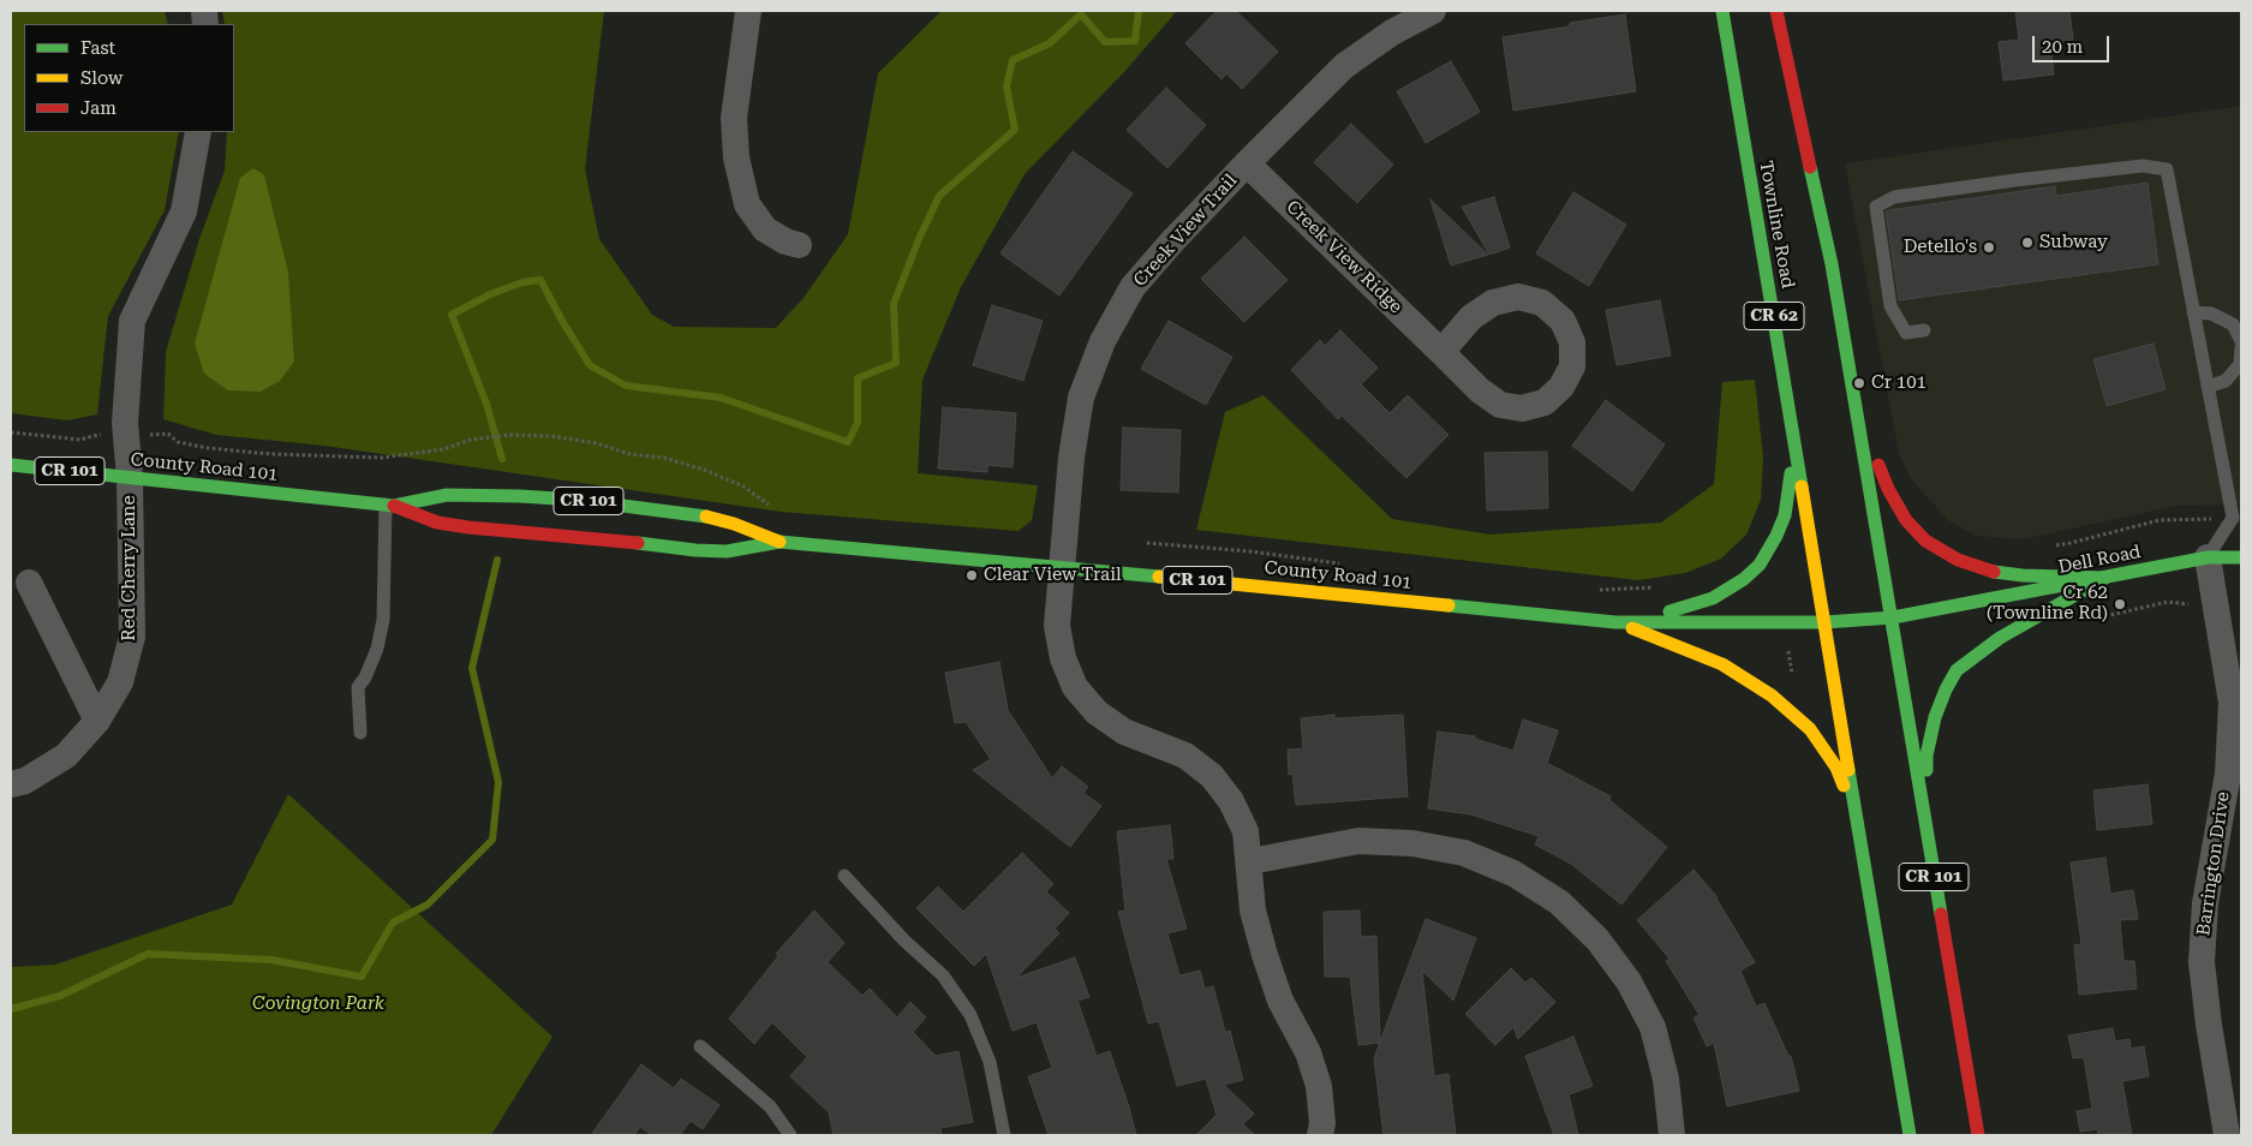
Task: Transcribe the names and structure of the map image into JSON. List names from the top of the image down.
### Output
{
  "streets": {
    "main road": [
      "Townline Road",
      "CR 62",
      "County Road 101",
      "CR 101",
      "Dell Road"
    ],
    "street": [
      "Creek View Trail",
      "Creek View Ridge",
      "Red Cherry Lane",
      "Barrington Drive"
    ]
  },
  "crossings": [
    ["Townline Road", "County Road 101"],
    ["Townline Road", "CR 101"],
    ["Creek View Trail", "Creek View Ridge"],
    ["Creek View Trail", "County Road 101"],
    ["County Road 101", "CR 101"],
    ["County Road 101", "Dell Road"],
    ["County Road 101", "Red Cherry Lane"],
    ["CR 101", "Dell Road"],
    ["Dell Road", "Barrington Drive"]
  ],
  "parks": ["Covington Park"],
  "places": [
    "Subway",
    "Detello's",
    "Cr 101",
    "Clear View Trail",
    "Cr 62 (Townline Rd)"
  ],
  "legend": ["Fast", "Slow", "Jam"],
  "scale_bar": "20 m"
}
